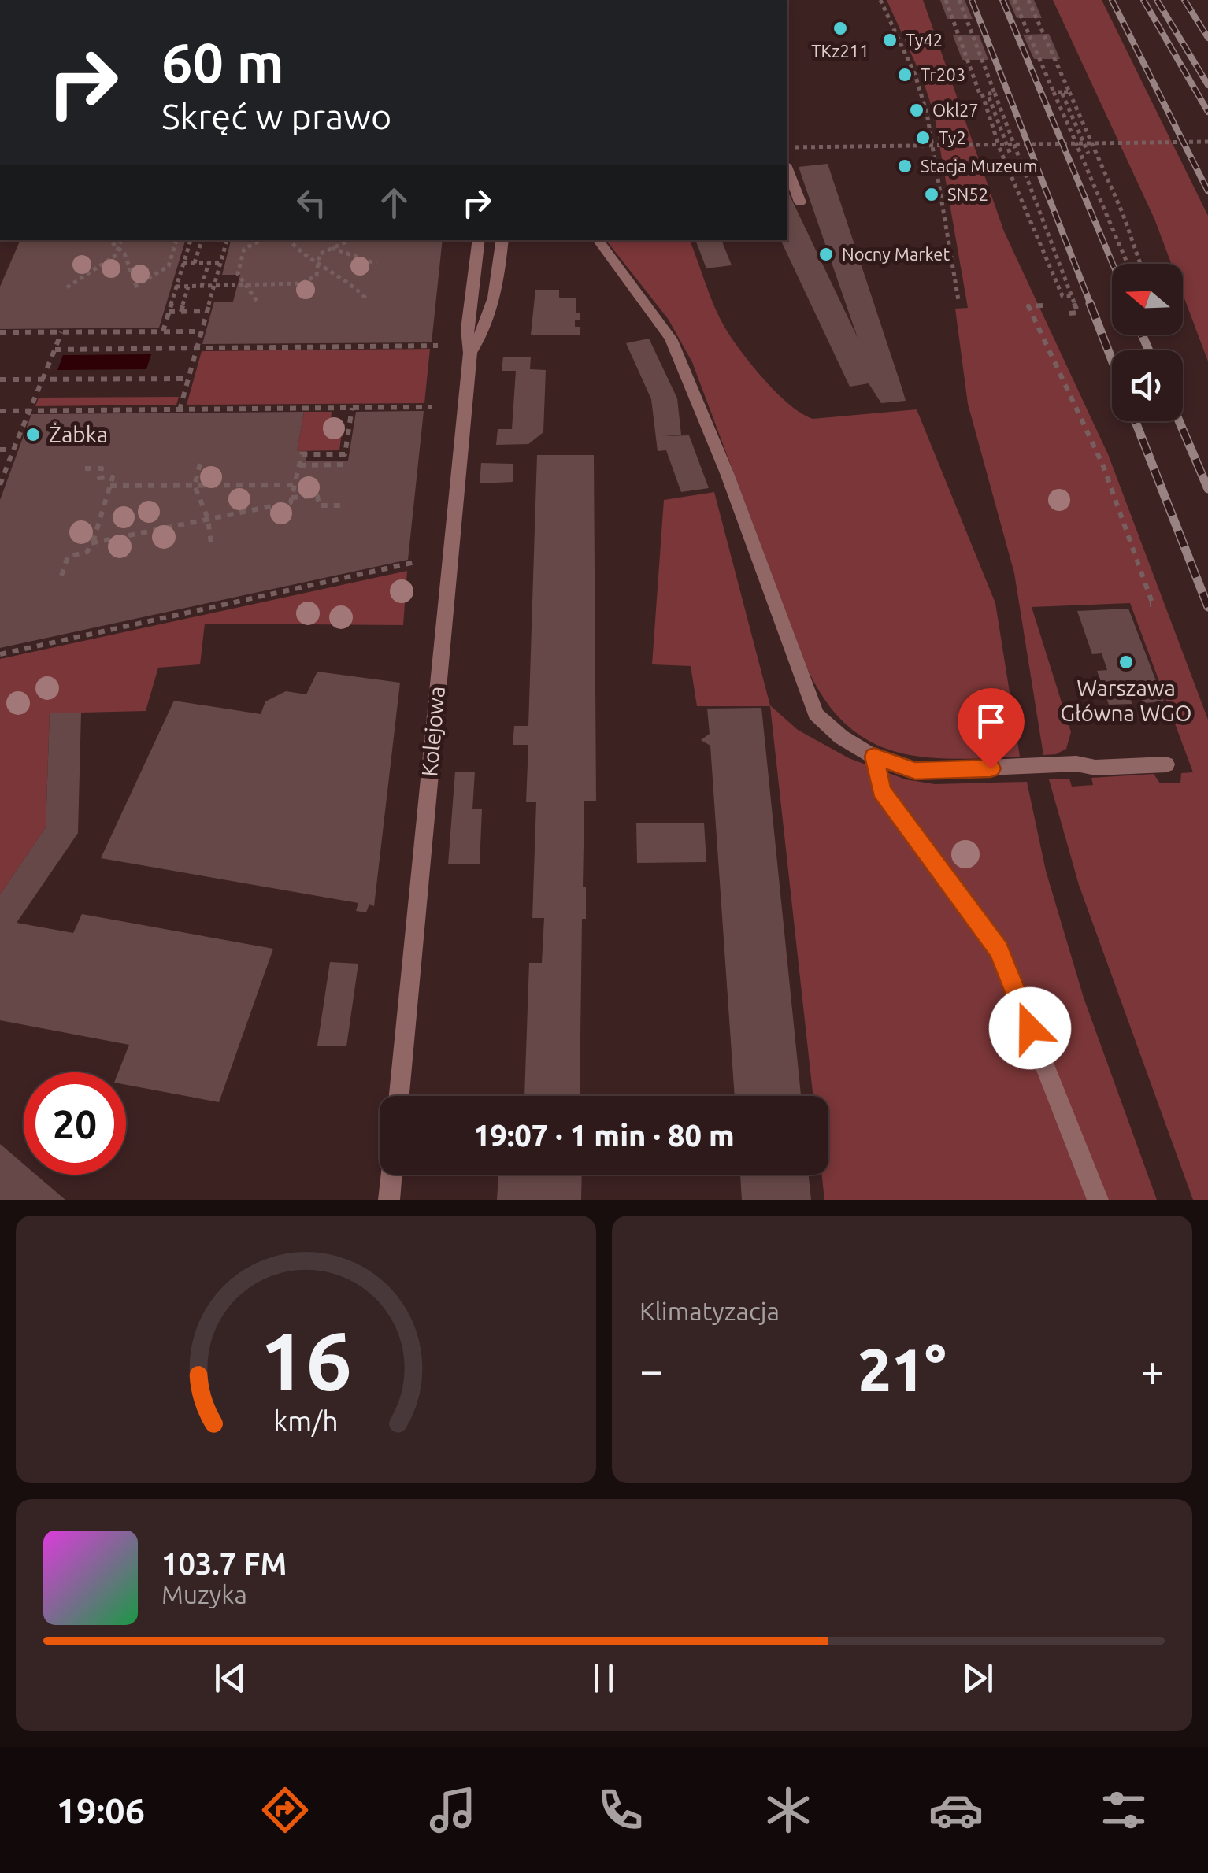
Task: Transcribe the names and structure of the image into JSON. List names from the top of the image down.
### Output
{
  "streets": {
    "street": ["Kolejowa"]
  },
  "places": [
    "TKz211",
    "Ty42",
    "Tr203",
    "Okl27",
    "Ty2",
    "Stacja Muzeum",
    "SN52",
    "Nocny Market",
    "Żabka",
    "Warszawa Główna WGO"
  ],
  "north": "left",
  "page": {
    "turn": ["60 m", "Skręć w prawo"],
    "limit": "20",
    "trip": "19:07 · 1 min · 80 m",
    "tile": "Klimatyzacja",
    "heat": ["−", "21°", "+"],
    "song": ["103.7 FM", "Muzyka"],
    "tabs": "19:06",
    "gauge": ["16", "km/h"]
  }
}
